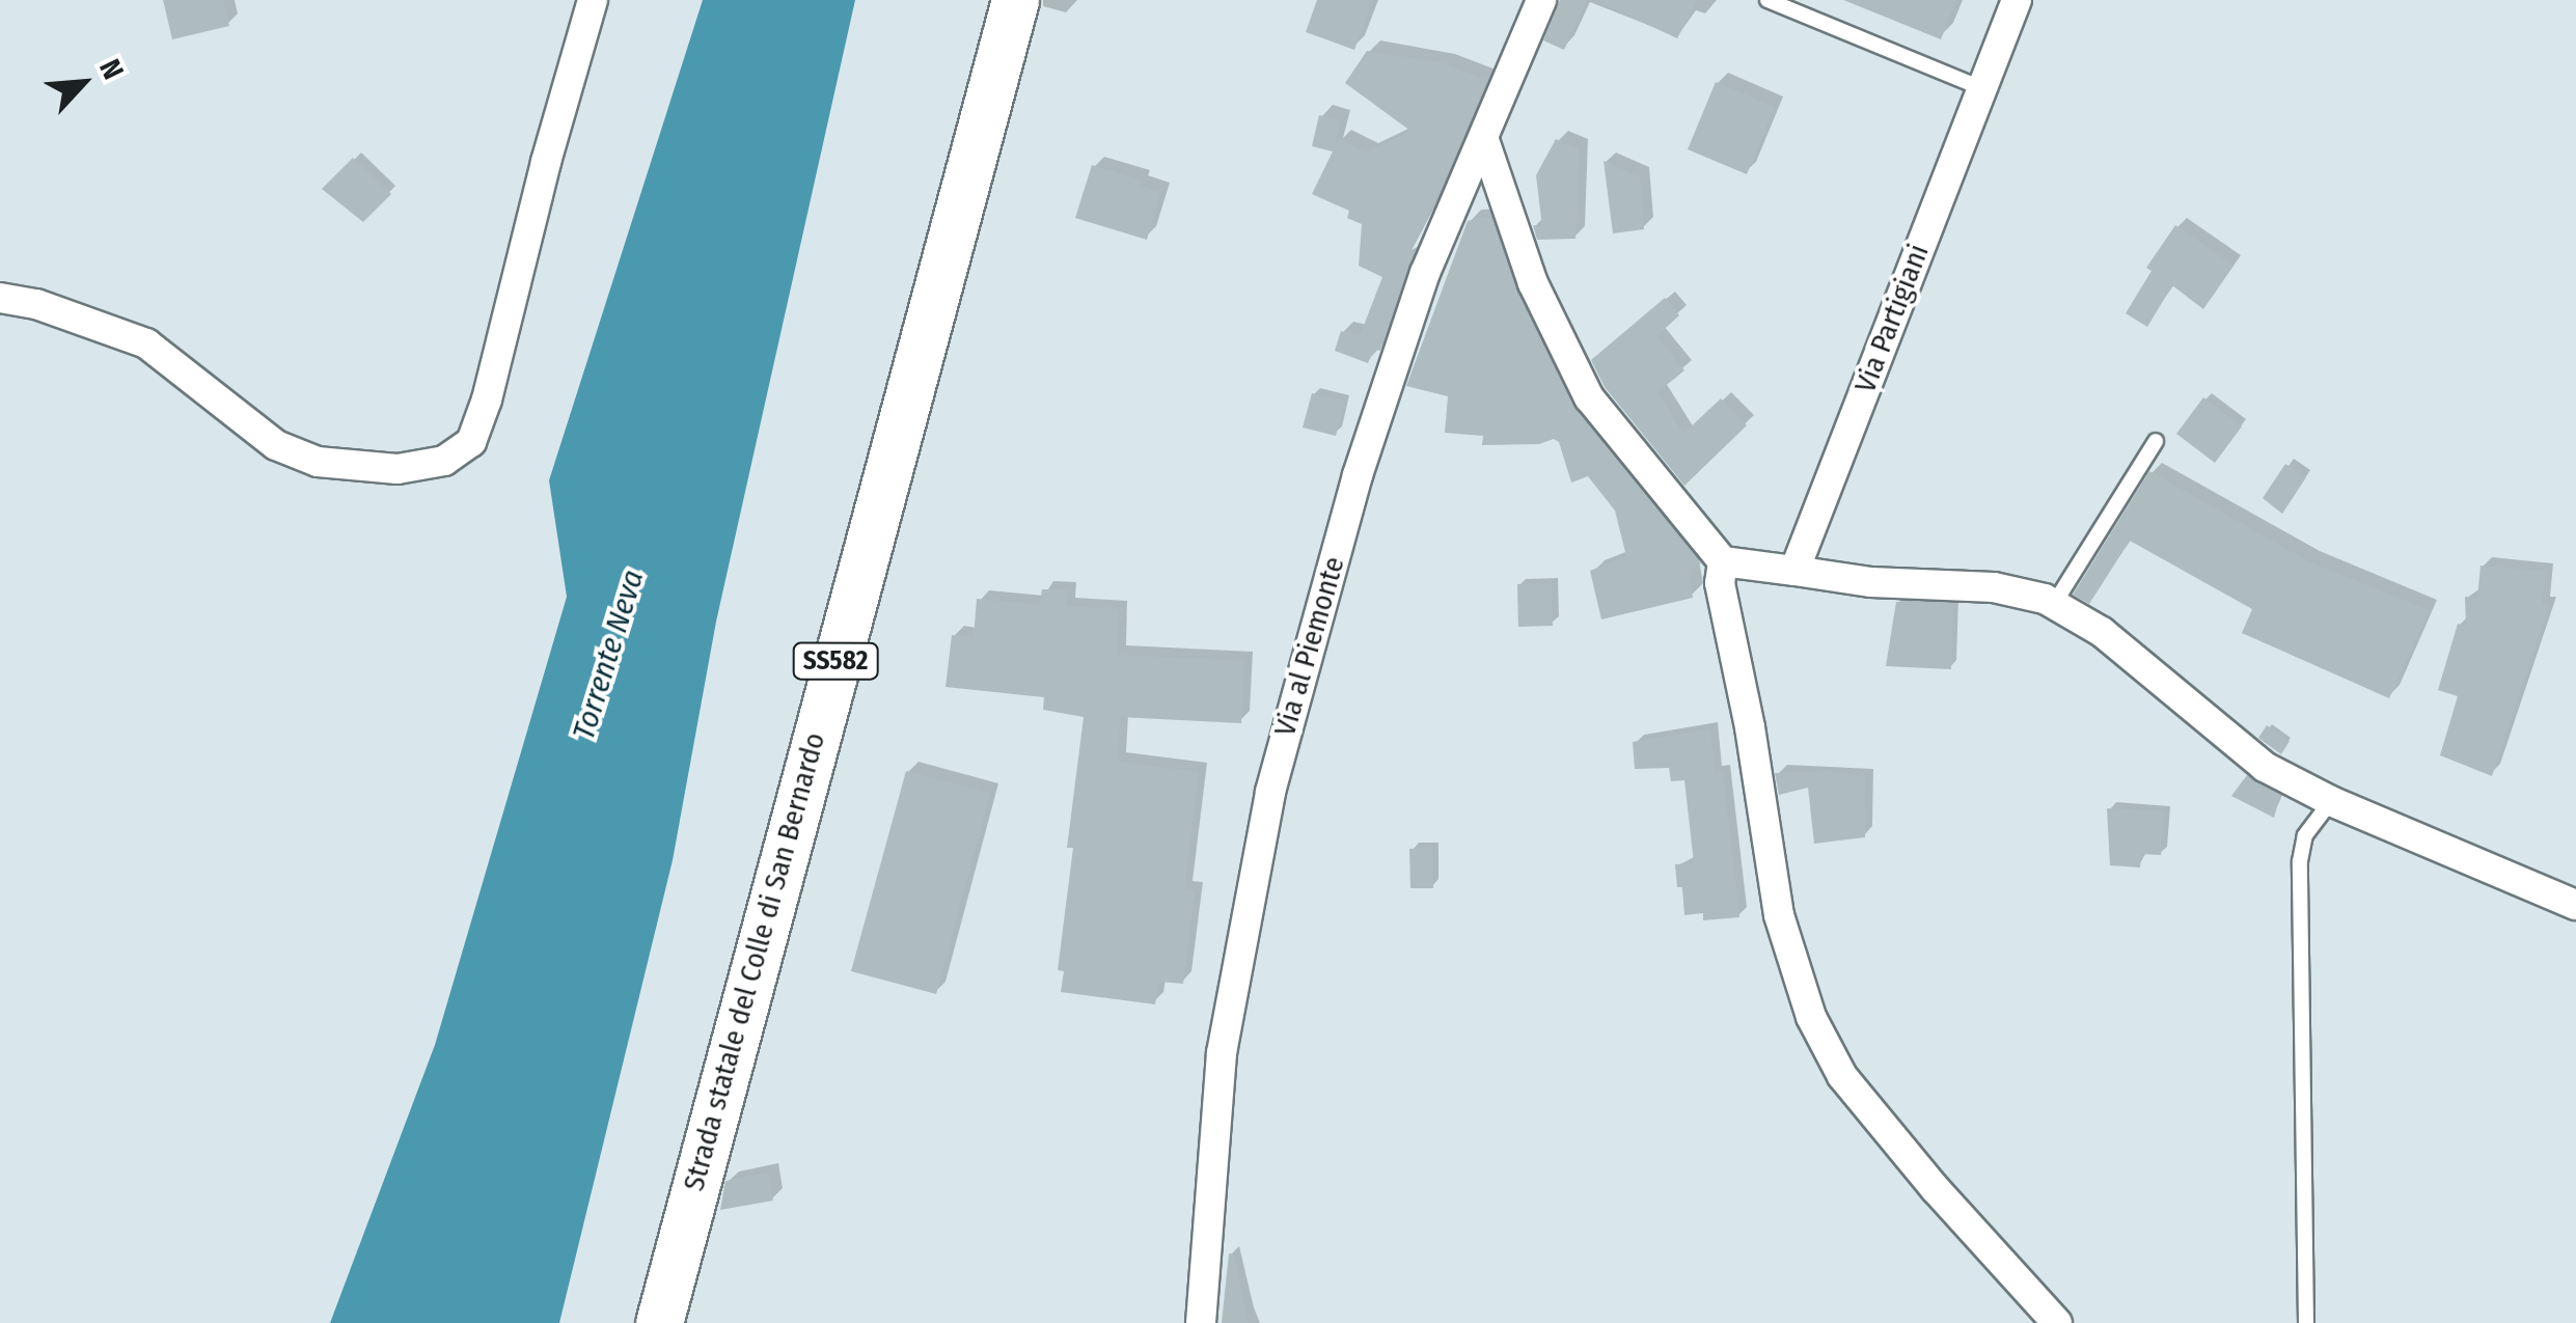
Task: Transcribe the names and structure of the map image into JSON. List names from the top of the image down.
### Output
{
  "streets": {
    "main road": ["SS582", "Strada statale del Colle di San Bernardo"],
    "street": ["Via Partigiani", "Via al Piemonte"]
  },
  "water": ["Torrente Neva"],
  "north": "top right"
}
